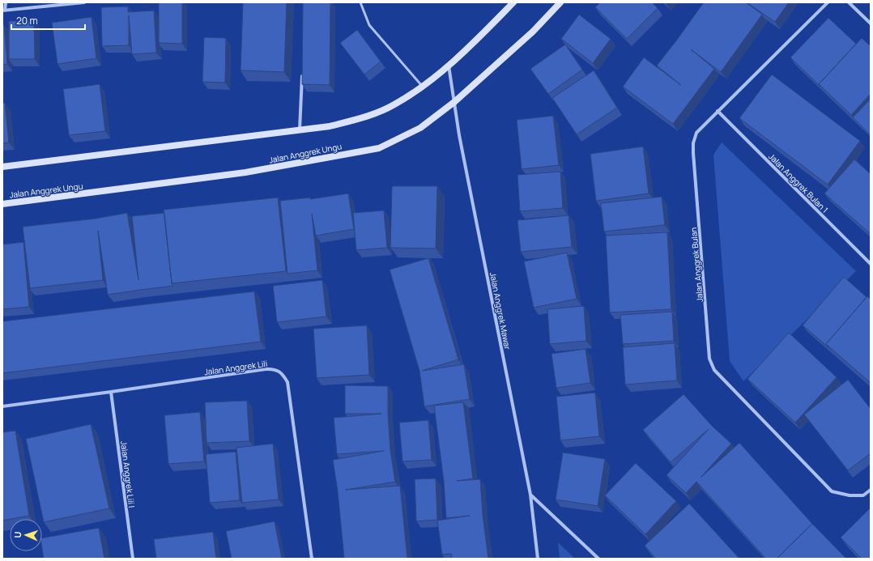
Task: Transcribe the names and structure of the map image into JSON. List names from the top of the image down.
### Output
{
  "streets": {
    "street": [
      "Jalan Anggrek Ungu",
      "Jalan Anggrek Bulan 1",
      "Jalan Anggrek Bulan",
      "Jalan Anggrek Mawar",
      "Jalan Anggrek Lili",
      "Jalan Anggrek Lili I"
    ]
  },
  "crossings": [
    ["Jalan Anggrek Ungu", "Jalan Anggrek Mawar"],
    ["Jalan Anggrek Bulan 1", "Jalan Anggrek Bulan"],
    ["Jalan Anggrek Lili", "Jalan Anggrek Lili I"]
  ],
  "scale_bar": "20 m",
  "north": "left"
}
